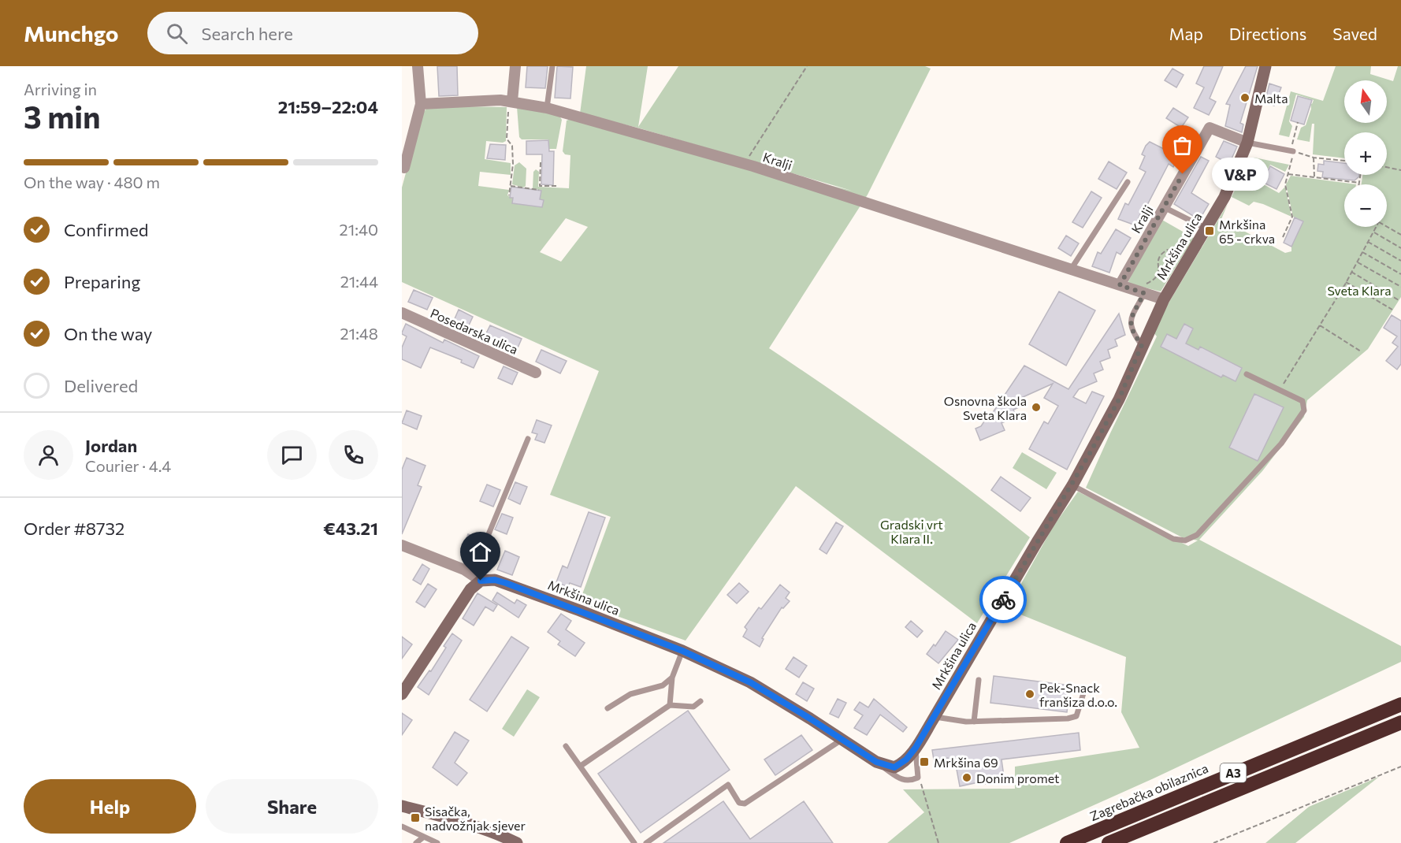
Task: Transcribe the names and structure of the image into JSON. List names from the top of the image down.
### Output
{
  "streets": {
    "highway": ["A3", "Zagrebačka obilaznica"],
    "street": ["Kralji", "Mrkšina ulica", "Posedarska ulica"]
  },
  "crossings": [
    ["Kralji", "Mrkšina ulica"]
  ],
  "parks": ["Sveta Klara", "Gradski vrt Klara II."],
  "places": {
    "other": [
      "Malta",
      "V&P",
      "Osnovna škola Sveta Klara",
      "Pek-Snack franšiza d.o.o.",
      "Donim promet"
    ],
    "transit": ["Mrkšina 65 - crkva", "Mrkšina 69", "Sisačka, nadvožnjak sjever"]
  },
  "north": "top",
  "page": {
    "header": "Munchgo",
    "search": "Search here",
    "nav": ["Map", "Directions", "Saved"],
    "heading": ["3 min", "Arriving in", "21:59–22:04"],
    "panel": [
      "Jordan",
      "Courier · 4.4",
      "Order #8732",
      "€43.21"
    ],
    "map_buttons": ["+", "−"],
    "bar": "On the way · 480 m",
    "bubble": "V&P",
    "list": [
      ["Confirmed", "21:40"],
      ["Preparing", "21:44"],
      ["On the way", "21:48"],
      "Delivered"
    ],
    "buttons": ["Help", "Share"]
  }
}
